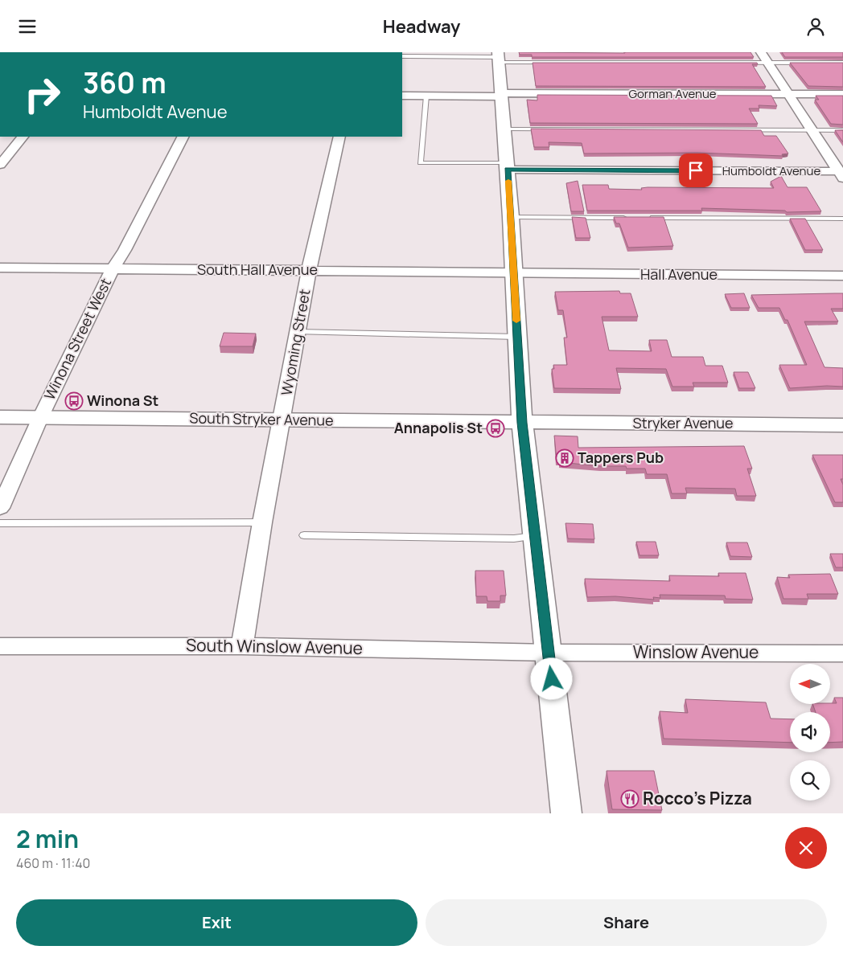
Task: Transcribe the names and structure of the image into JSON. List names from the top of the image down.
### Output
{
  "streets": {
    "street": [
      "Gorman Avenue",
      "Humboldt Avenue",
      "South Hall Avenue",
      "Hall Avenue",
      "Winona Street West",
      "Wyoming Street",
      "South Stryker Avenue",
      "Stryker Avenue",
      "South Winslow Avenue",
      "Winslow Avenue"
    ]
  },
  "crossings": [
    ["South Hall Avenue", "Hall Avenue"],
    ["South Hall Avenue", "Winona Street West"],
    ["South Hall Avenue", "Wyoming Street"],
    ["Winona Street West", "South Stryker Avenue"],
    ["Wyoming Street", "South Stryker Avenue"],
    ["Wyoming Street", "South Winslow Avenue"],
    ["South Stryker Avenue", "Stryker Avenue"],
    ["South Winslow Avenue", "Winslow Avenue"]
  ],
  "places": {
    "bus stop": ["Winona St", "Annapolis St"],
    "building": ["Tappers Pub"],
    "restaurant": ["Rocco's Pizza"]
  },
  "north": "left",
  "page": {
    "header": "Headway",
    "turn": ["360 m", "Humboldt Avenue"],
    "heading": ["2 min", "460 m · 11:40"],
    "buttons": ["Exit", "Share"]
  }
}
